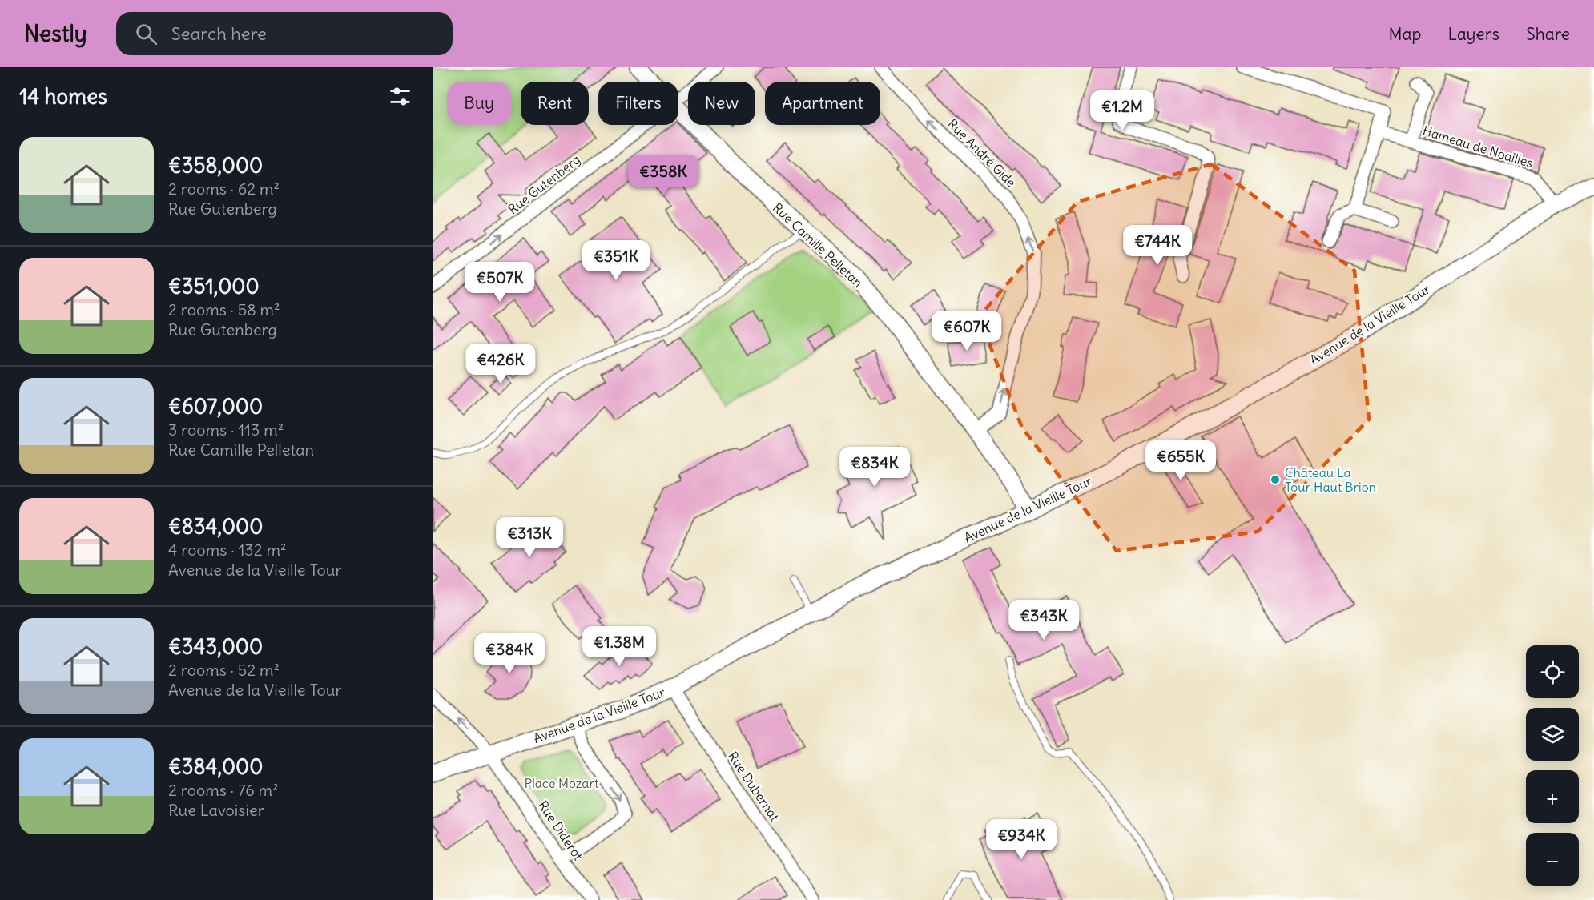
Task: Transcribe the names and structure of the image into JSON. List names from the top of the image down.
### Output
{
  "streets": {
    "street": [
      "Hameau de Noailles",
      "Rue André Gide",
      "Rue Gutenberg",
      "Rue Camille Pelletan",
      "Avenue de la Vieille Tour",
      "Rue Dubernat",
      "Rue Diderot"
    ]
  },
  "crossings": [
    ["Hameau de Noailles", "Avenue de la Vieille Tour"],
    ["Rue André Gide", "Rue Camille Pelletan"],
    ["Rue Camille Pelletan", "Avenue de la Vieille Tour"],
    ["Avenue de la Vieille Tour", "Rue Dubernat"],
    ["Avenue de la Vieille Tour", "Rue Diderot"]
  ],
  "one_way": ["Rue André Gide", "Rue Gutenberg"],
  "parks": ["Place Mozart"],
  "places": ["Château La Tour Haut Brion"],
  "page": {
    "header": "Nestly",
    "search": "Search here",
    "nav": ["Map", "Layers", "Share"],
    "heading": "14 homes",
    "chip": [
      "Buy",
      "Rent",
      "Filters",
      "New",
      "Apartment"
    ],
    "price": [
      "€1.2M",
      "€358K",
      "€744K",
      "€351K",
      "€507K",
      "€607K",
      "€426K",
      "€655K",
      "€834K",
      "€313K",
      "€343K",
      "€1.38M",
      "€384K",
      "€934K"
    ],
    "list": [
      {
        "name": "€358,000",
        "note": "2 rooms · 62 m² · Rue Gutenberg"
      },
      {
        "name": "€351,000",
        "note": "2 rooms · 58 m² · Rue Gutenberg"
      },
      {
        "name": "€607,000",
        "note": "3 rooms · 113 m² · Rue Camille Pelletan"
      },
      {
        "name": "€834,000",
        "note": "4 rooms · 132 m² · Avenue de la Vieille Tour"
      },
      {
        "name": "€343,000",
        "note": "2 rooms · 52 m² · Avenue de la Vieille Tour"
      },
      {
        "name": "€384,000",
        "note": "2 rooms · 76 m² · Rue Lavoisier"
      }
    ],
    "map_buttons": ["+", "−"]
  }
}
